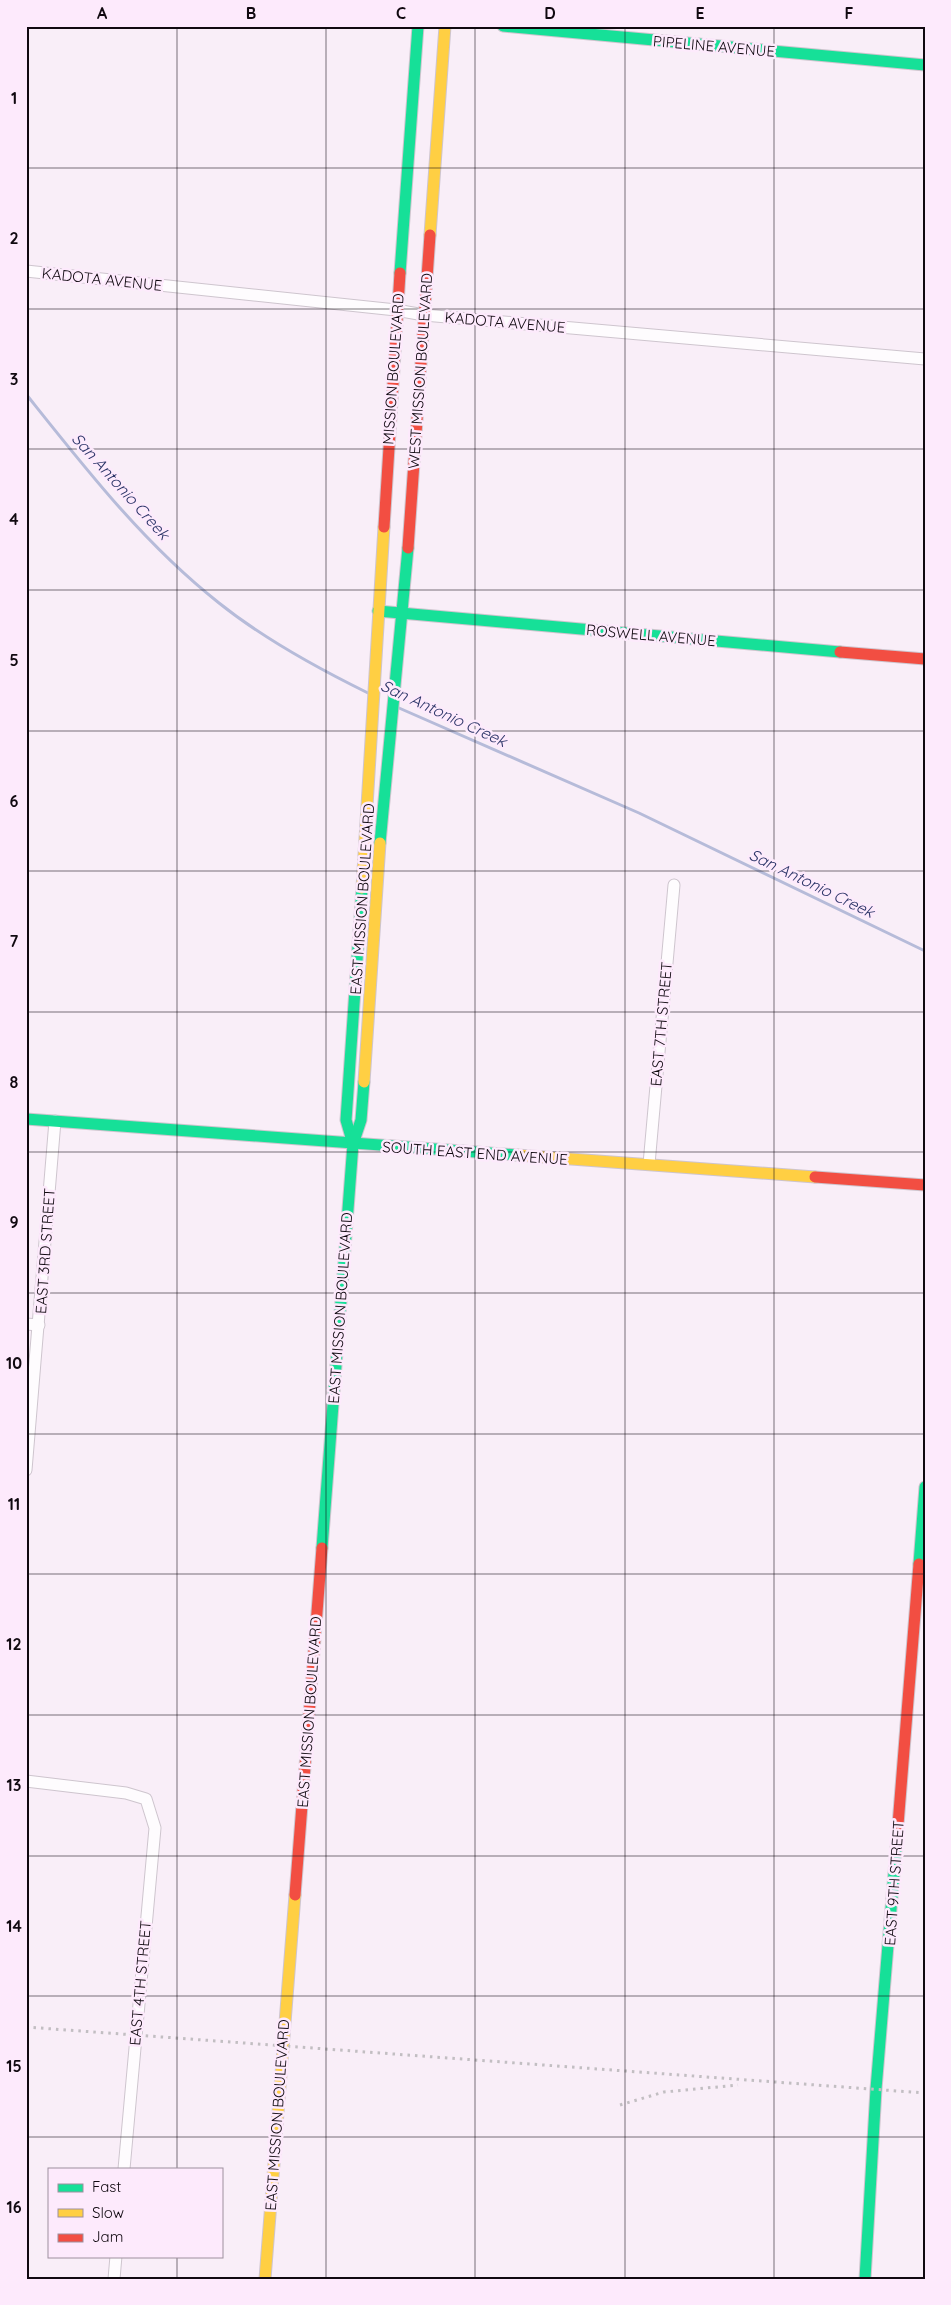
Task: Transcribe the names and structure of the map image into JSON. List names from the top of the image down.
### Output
{
  "streets": {
    "main road": [
      "PIPELINE AVENUE",
      "MISSION BOULEVARD",
      "WEST MISSION BOULEVARD",
      "ROSWELL AVENUE",
      "EAST MISSION BOULEVARD",
      "SOUTH EAST END AVENUE",
      "EAST 9TH STREET"
    ],
    "street": [
      "KADOTA AVENUE",
      "EAST 7TH STREET",
      "EAST 3RD STREET",
      "EAST 4TH STREET"
    ]
  },
  "crossings": [
    ["KADOTA AVENUE", "MISSION BOULEVARD"],
    ["KADOTA AVENUE", "WEST MISSION BOULEVARD"],
    ["MISSION BOULEVARD", "ROSWELL AVENUE"],
    ["MISSION BOULEVARD", "EAST MISSION BOULEVARD"],
    ["WEST MISSION BOULEVARD", "ROSWELL AVENUE"],
    ["WEST MISSION BOULEVARD", "EAST MISSION BOULEVARD"],
    ["EAST MISSION BOULEVARD", "SOUTH EAST END AVENUE"],
    ["EAST 7TH STREET", "SOUTH EAST END AVENUE"],
    ["SOUTH EAST END AVENUE", "EAST 3RD STREET"]
  ],
  "water": ["San Antonio Creek"],
  "legend": ["Fast", "Slow", "Jam"],
  "grid": {
    "columns": [
      "A",
      "B",
      "C",
      "D",
      "E",
      "F"
    ],
    "rows": [
      "1",
      "2",
      "3",
      "4",
      "5",
      "6",
      "7",
      "8",
      "9",
      "10",
      "11",
      "12",
      "13",
      "14",
      "15",
      "16"
    ]
  }
}
